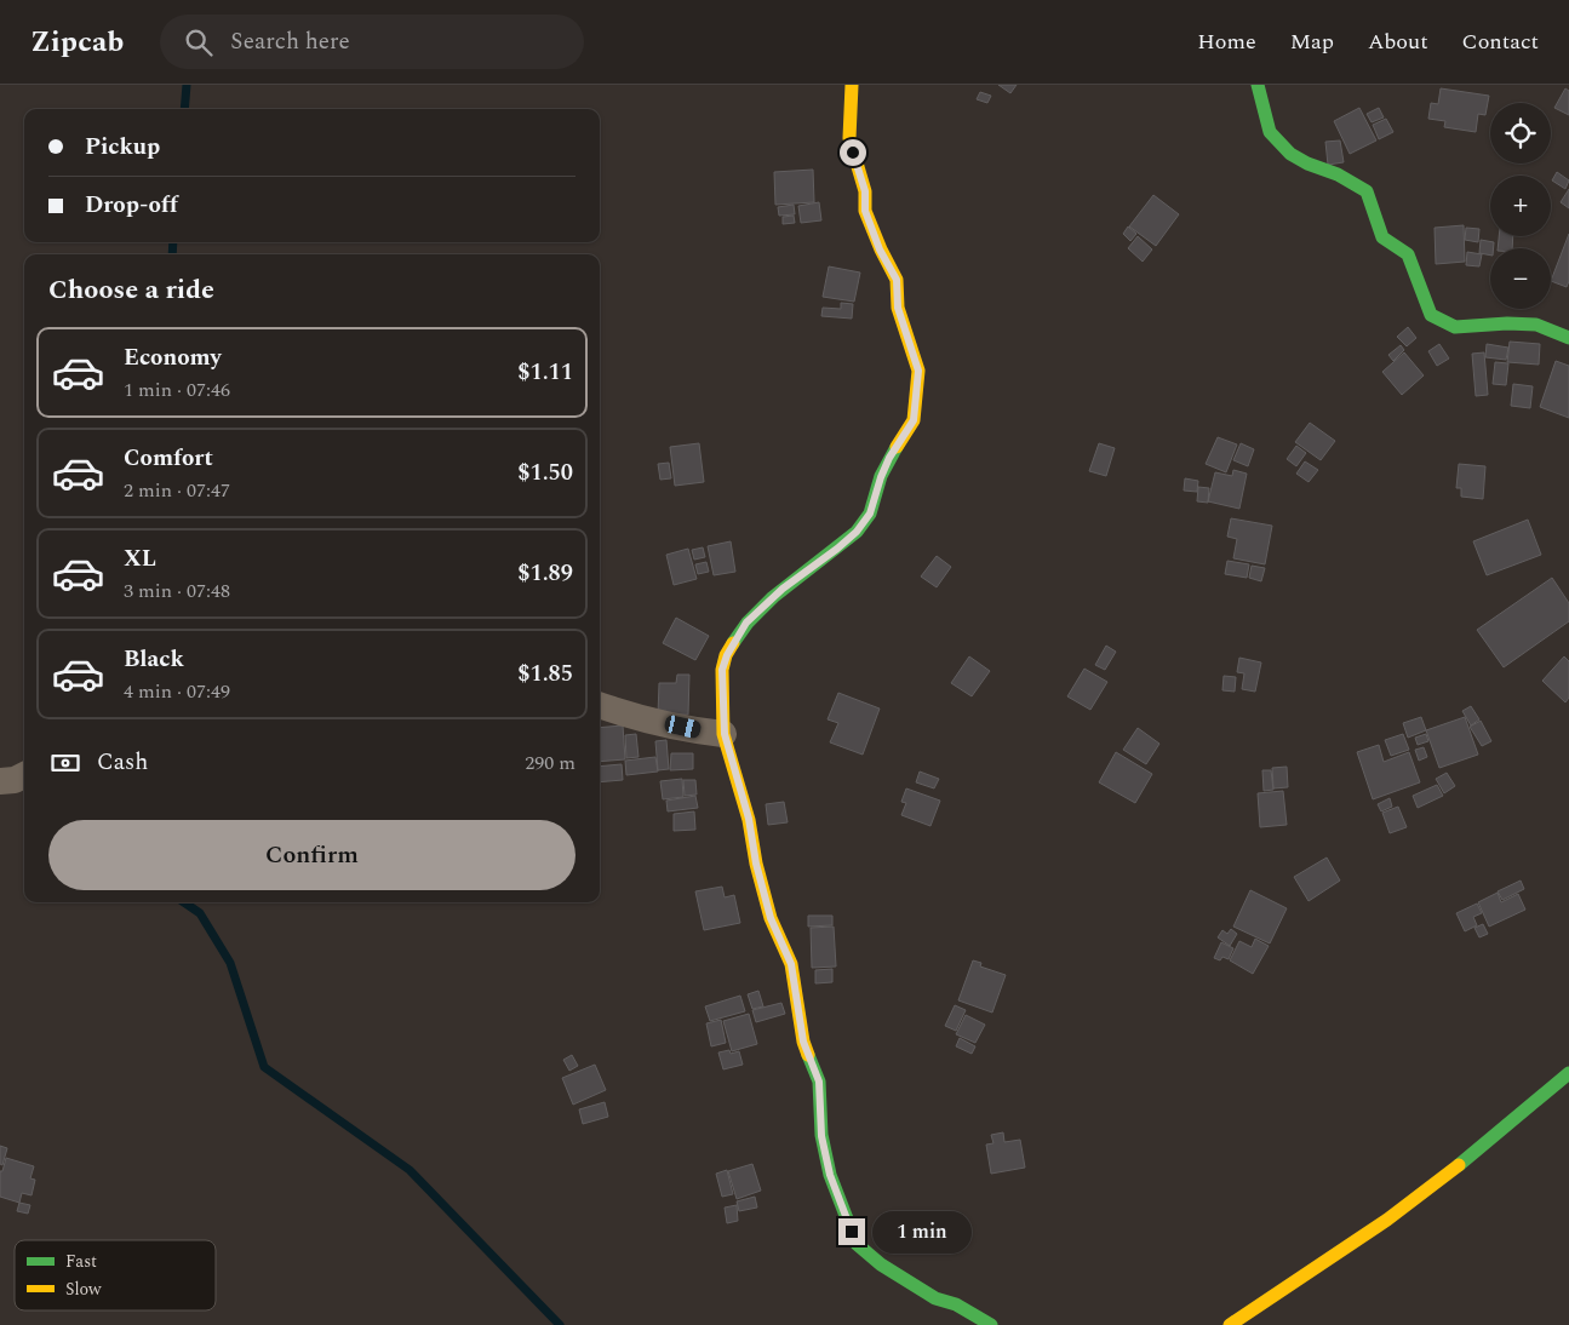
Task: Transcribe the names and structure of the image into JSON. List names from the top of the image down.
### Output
{
  "legend": ["Fast", "Slow"],
  "page": {
    "header": "Zipcab",
    "search": "Search here",
    "nav": [
      "Home",
      "Map",
      "About",
      "Contact"
    ],
    "map_buttons": ["+", "−"],
    "banner": ["Pickup", "Drop-off"],
    "heading": "Choose a ride",
    "list": [
      {
        "name": "Economy",
        "note": "1 min · 07:46",
        "value": "$1.11"
      },
      {
        "name": "Comfort",
        "note": "2 min · 07:47",
        "value": "$1.50"
      },
      {
        "name": "XL",
        "note": "3 min · 07:48",
        "value": "$1.89"
      },
      {
        "name": "Black",
        "note": "4 min · 07:49",
        "value": "$1.85"
      }
    ],
    "pay": ["Cash", "290 m"],
    "buttons": "Confirm",
    "bubble": "1 min"
  }
}
